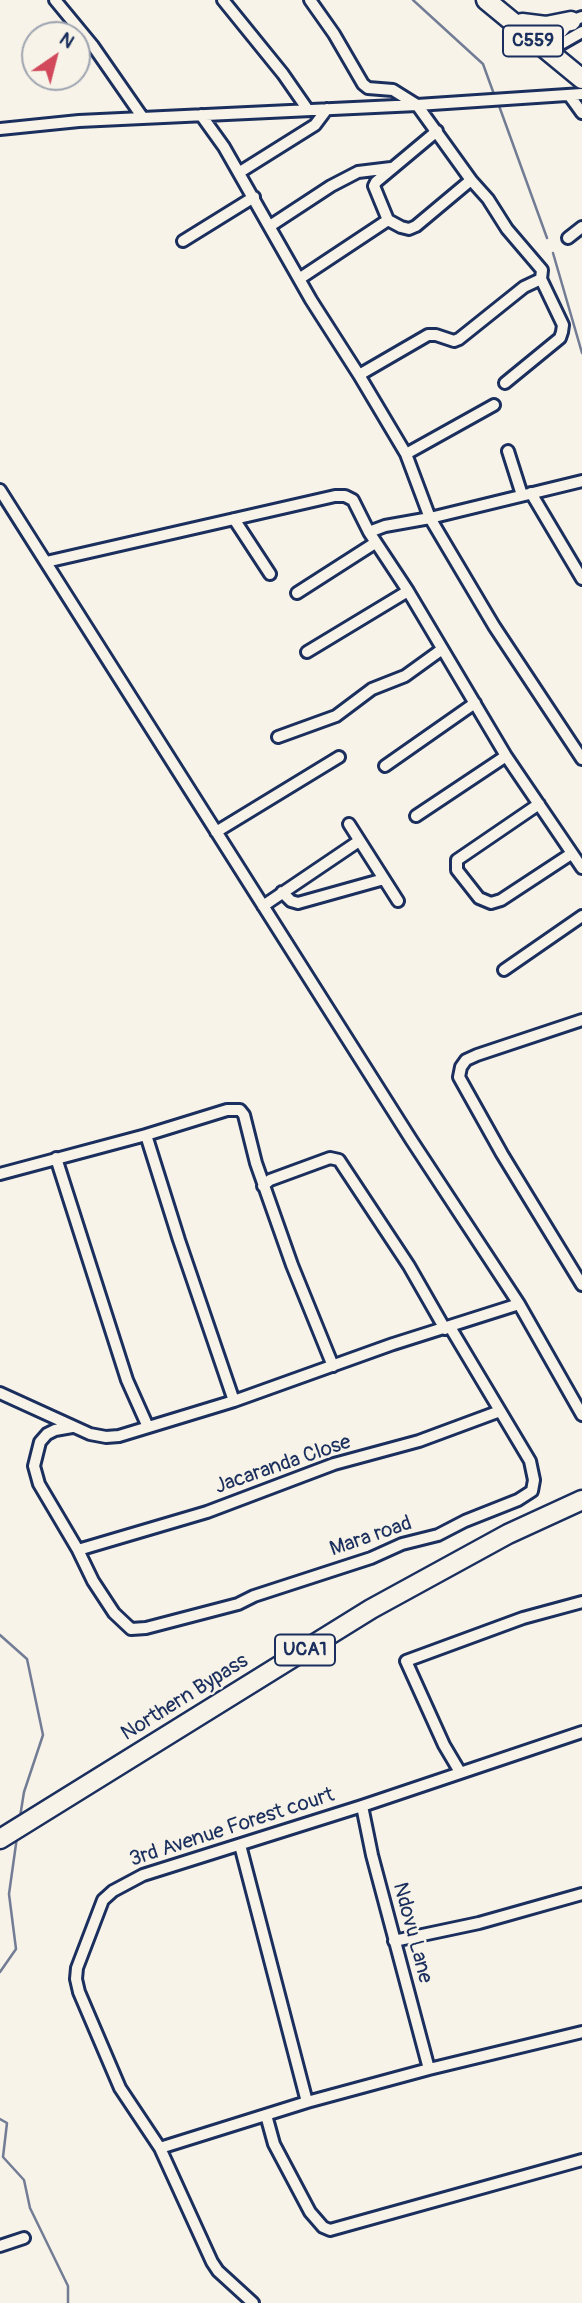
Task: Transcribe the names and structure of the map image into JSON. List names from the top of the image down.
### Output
{
  "streets": {
    "main road": ["C559", "UCA1", "Northern Bypass"],
    "street": [
      "Jacaranda Close",
      "Mara road",
      "3rd Avenue Forest court",
      "Ndovu Lane"
    ]
  },
  "crossings": [
    ["Jacaranda Close", "Mara road"],
    ["3rd Avenue Forest court", "Ndovu Lane"]
  ],
  "north": "top right"
}
